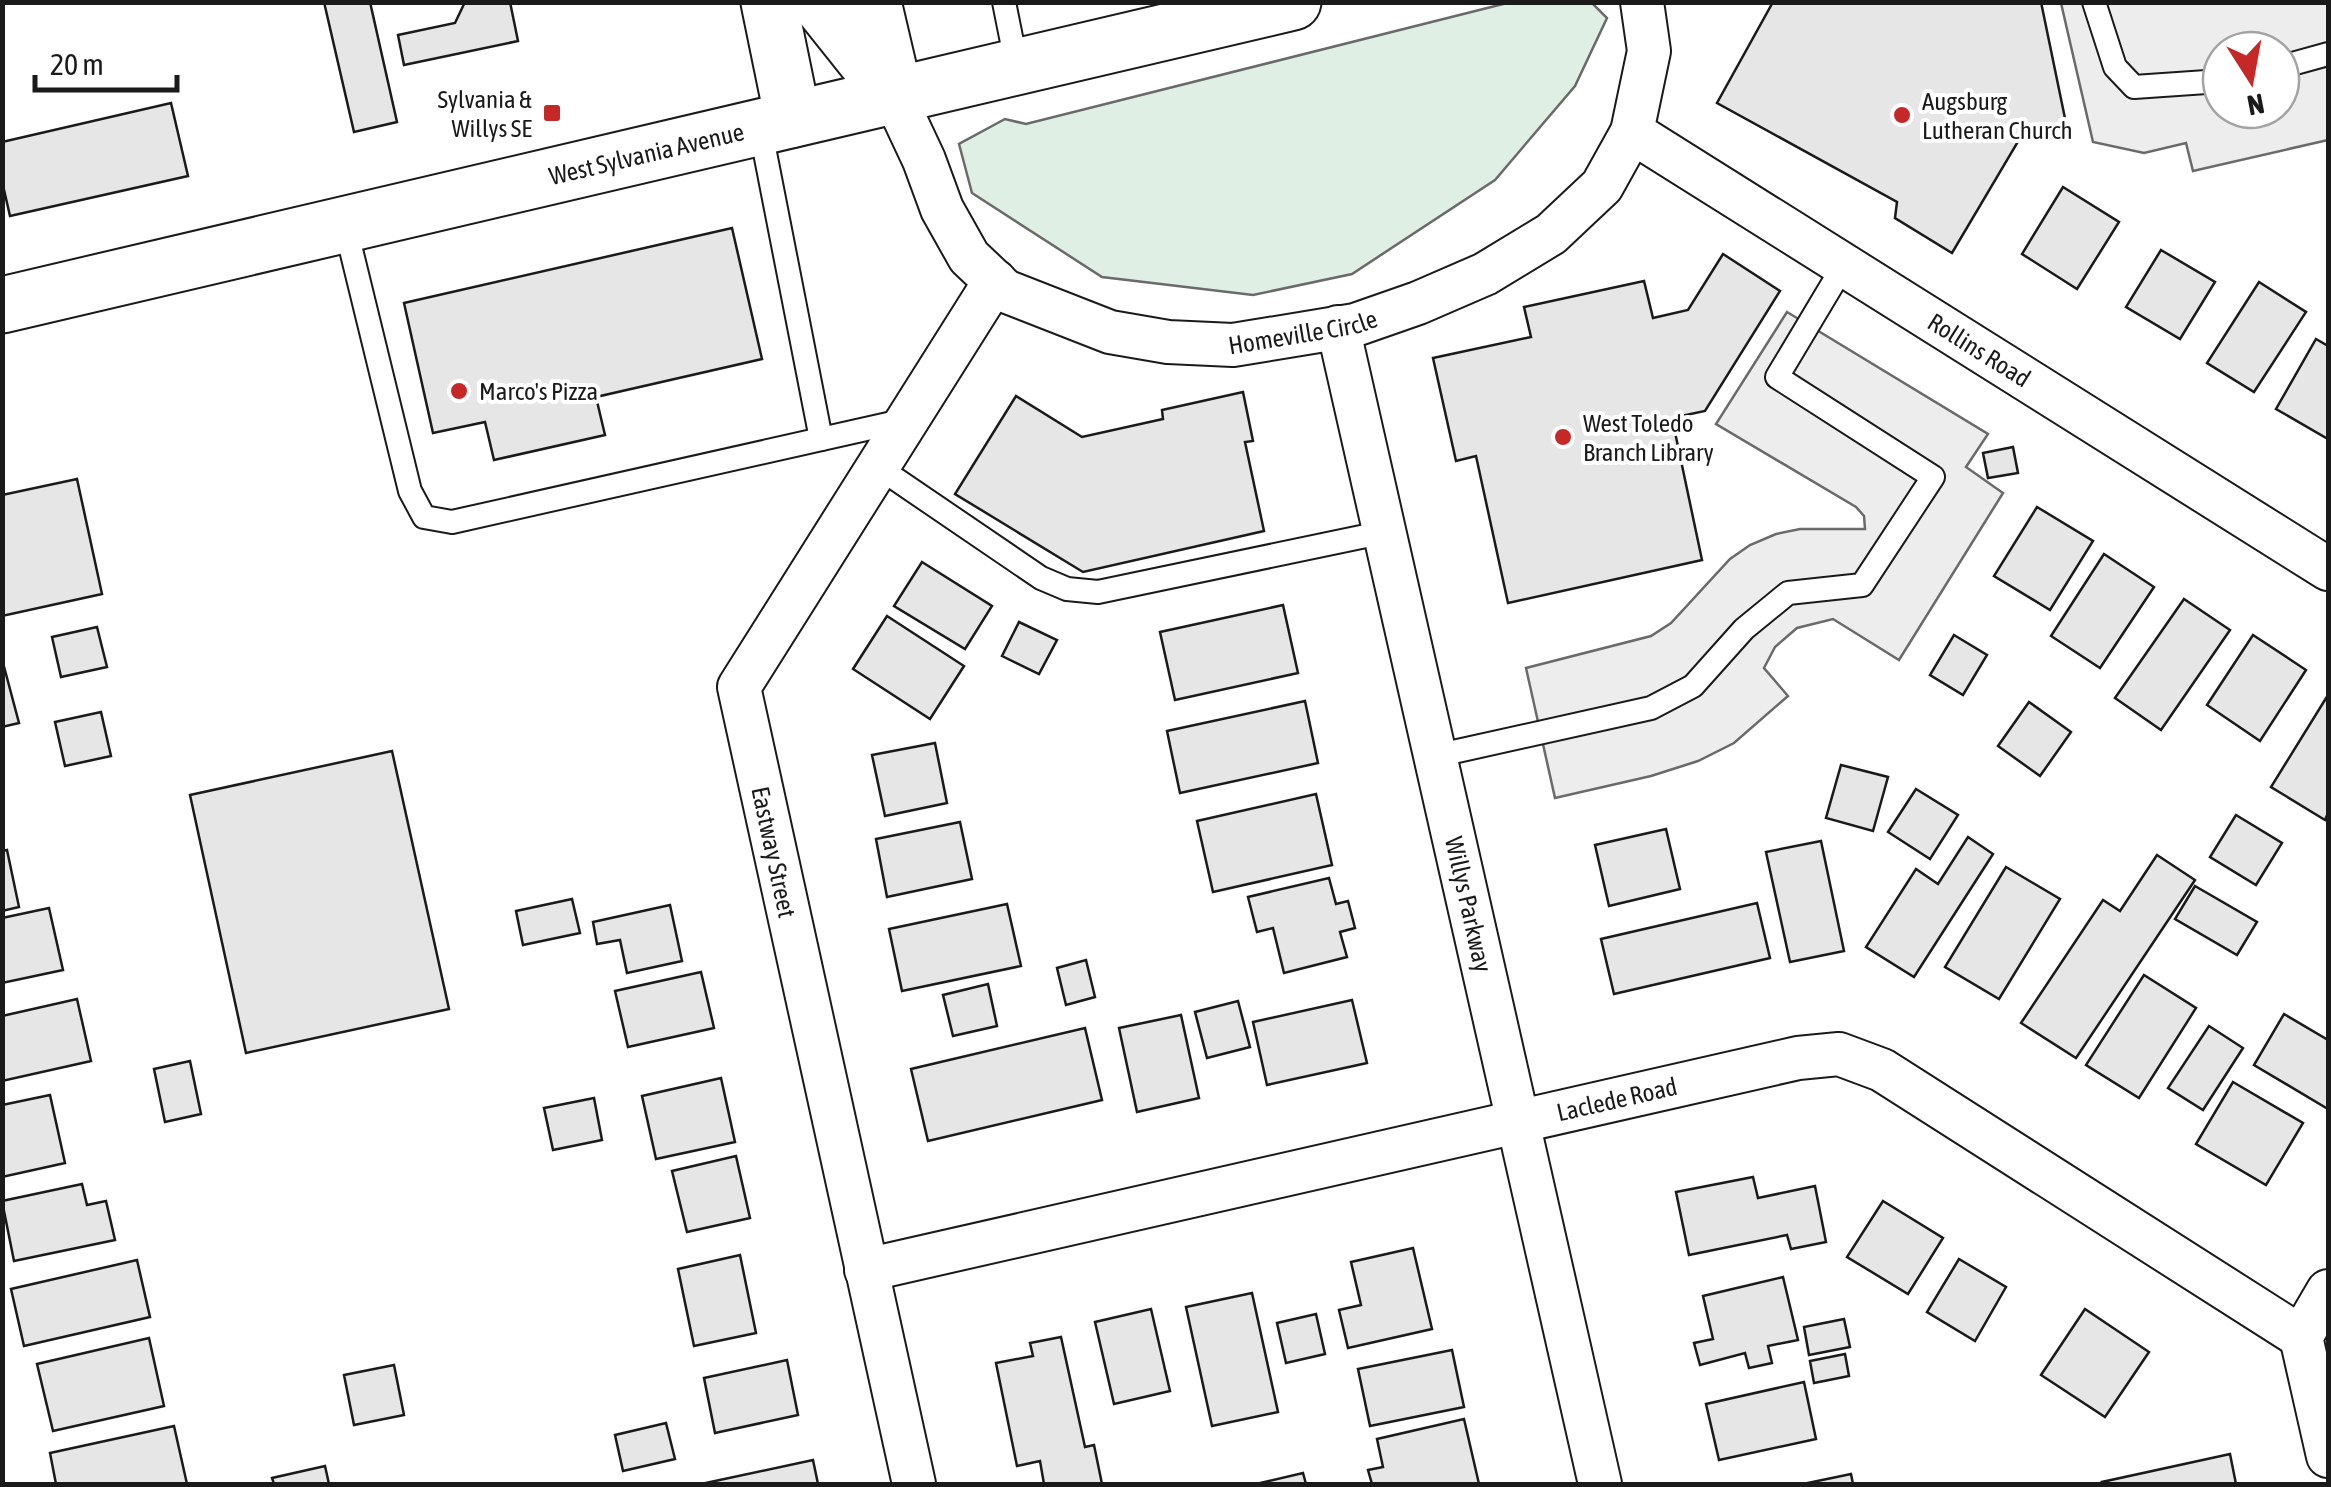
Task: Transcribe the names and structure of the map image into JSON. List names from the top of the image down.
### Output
{
  "streets": {
    "main road": ["West Sylvania Avenue"],
    "street": [
      "Homeville Circle",
      "Rollins Road",
      "Eastway Street",
      "Willys Parkway",
      "Laclede Road"
    ]
  },
  "crossings": [
    ["West Sylvania Avenue", "Homeville Circle"],
    ["Homeville Circle", "Rollins Road"],
    ["Homeville Circle", "Eastway Street"],
    ["Homeville Circle", "Willys Parkway"],
    ["Eastway Street", "Laclede Road"],
    ["Willys Parkway", "Laclede Road"]
  ],
  "places": {
    "transit": ["Sylvania & Willys SE"],
    "other": ["Augsburg Lutheran Church", "Marco's Pizza", "West Toledo Branch Library"]
  },
  "scale_bar": "20 m",
  "north": "bottom"
}
